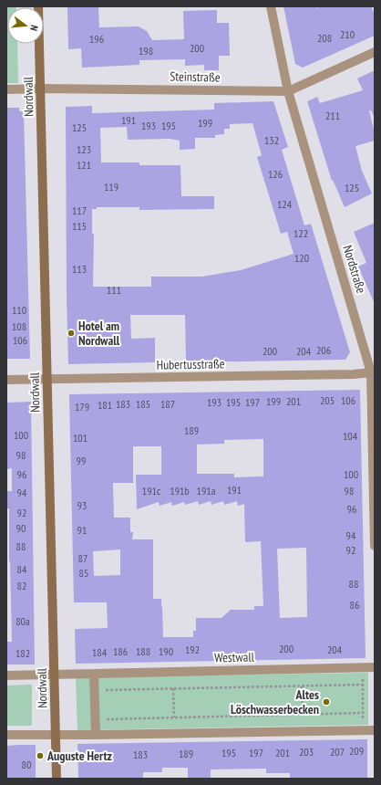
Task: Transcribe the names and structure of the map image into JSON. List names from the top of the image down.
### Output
{
  "streets": {
    "street": [
      "Steinstraße",
      "Nordwall",
      "Nordstraße",
      "Hubertusstraße",
      "Westwall"
    ]
  },
  "crossings": [
    ["Steinstraße", "Nordwall"],
    ["Steinstraße", "Nordstraße"],
    ["Nordwall", "Hubertusstraße"],
    ["Nordwall", "Westwall"],
    ["Nordstraße", "Hubertusstraße"]
  ],
  "places": ["Hotel am Nordwall", "Altes Löschwasserbecken", "Auguste Hertz"],
  "house_numbers": [
    "210",
    "208",
    "196",
    "200",
    "198",
    "211",
    "191",
    "199",
    "193",
    "195",
    "125",
    "132",
    "123",
    "121",
    "126",
    "119",
    "125",
    "124",
    "117",
    "115",
    "122",
    "120",
    "113",
    "111",
    "110",
    "108",
    "106",
    "206",
    "200",
    "204",
    "205",
    "106",
    "199",
    "201",
    "193",
    "195",
    "197",
    "183",
    "185",
    "187",
    "181",
    "179",
    "189",
    "100",
    "104",
    "101",
    "98",
    "99",
    "96",
    "100",
    "191",
    "191c",
    "191b",
    "191a",
    "98",
    "94",
    "93",
    "96",
    "92",
    "90",
    "91",
    "94",
    "88",
    "92",
    "87",
    "84",
    "85",
    "88",
    "82",
    "86",
    "80a",
    "200",
    "192",
    "204",
    "186",
    "188",
    "190",
    "184",
    "182",
    "209",
    "203",
    "207",
    "195",
    "197",
    "201",
    "189",
    "183",
    "80"
  ],
  "north": "right"
}
